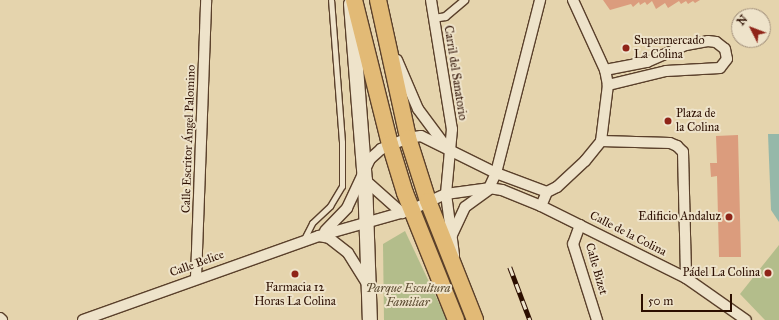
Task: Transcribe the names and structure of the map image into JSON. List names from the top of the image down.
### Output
{
  "streets": {
    "street": [
      "Carril del Sanatorio",
      "Calle Escritor Ángel Palomino",
      "Calle de la Colina",
      "Calle Belice",
      "Calle Bizet"
    ]
  },
  "crossings": [
    ["Carril del Sanatorio", "Calle de la Colina"],
    ["Calle Escritor Ángel Palomino", "Calle Belice"],
    ["Calle de la Colina", "Calle Belice"],
    ["Calle de la Colina", "Calle Bizet"]
  ],
  "parks": ["Parque Escultura Familiar"],
  "places": [
    "Supermercado La Colina",
    "Plaza de la Colina",
    "Edificio Andaluz",
    "Pádel La Colina",
    "Farmacia 12 Horas La Colina"
  ],
  "scale_bar": "50 m",
  "north": "top left"
}
